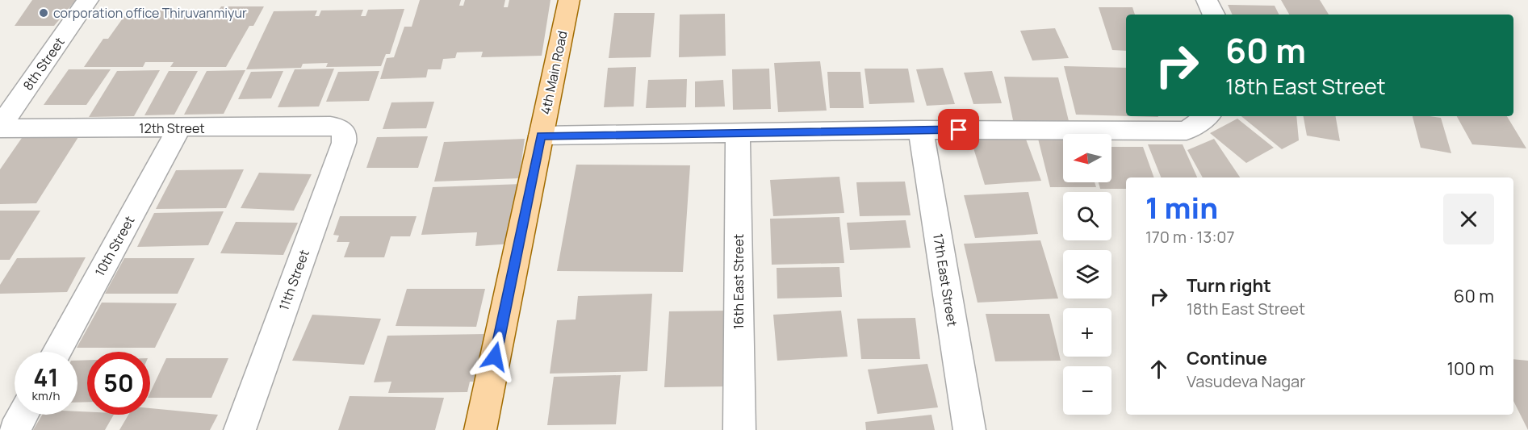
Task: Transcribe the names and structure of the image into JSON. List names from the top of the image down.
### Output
{
  "streets": {
    "main road": ["4th Main Road"],
    "street": [
      "8th Street",
      "12th Street",
      "10th Street",
      "11th Street",
      "17th East Street",
      "16th East Street"
    ]
  },
  "crossings": [
    ["8th Street", "12th Street"],
    ["12th Street", "10th Street"],
    ["12th Street", "11th Street"]
  ],
  "places": ["corporation office Thiruvanmiyur"],
  "north": "left",
  "page": {
    "turn": ["60 m", "18th East Street"],
    "map_buttons": ["+", "−"],
    "heading": ["1 min", "170 m · 13:07"],
    "list": [
      {
        "name": "Turn right",
        "note": "18th East Street",
        "value": "60 m"
      },
      {
        "name": "Continue",
        "note": "Vasudeva Nagar",
        "value": "100 m"
      }
    ],
    "speed": "41 km/h",
    "limit": "50"
  }
}
